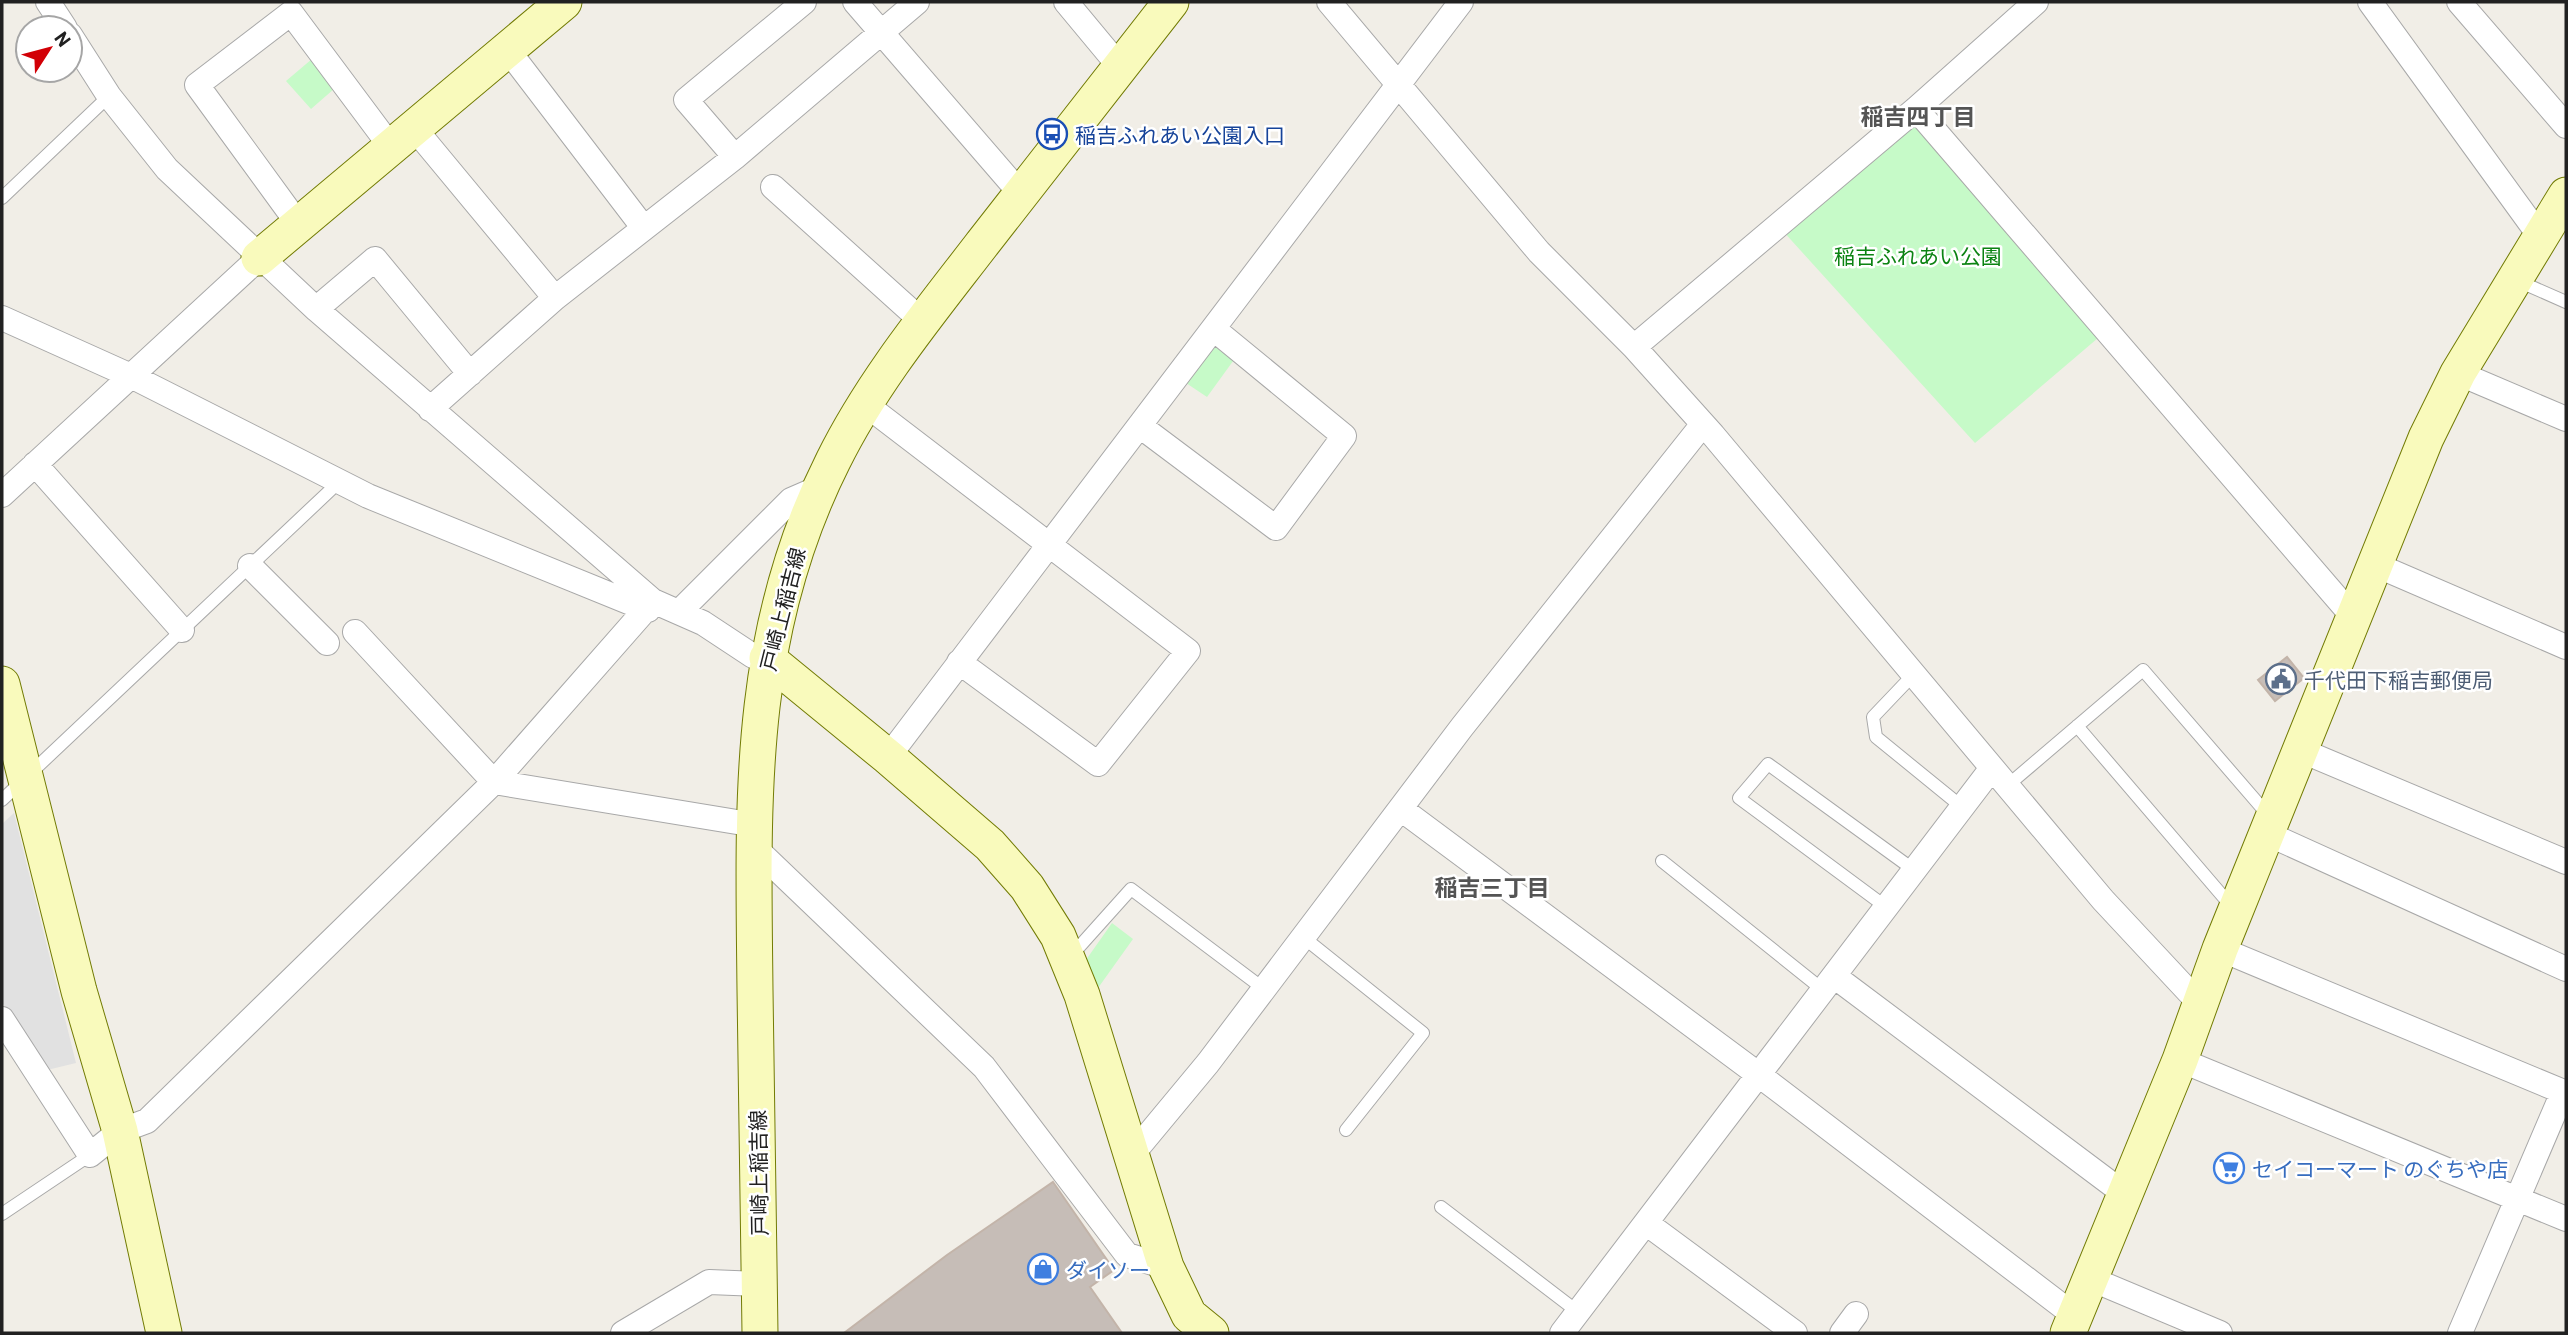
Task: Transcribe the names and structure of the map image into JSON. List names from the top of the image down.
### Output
{
  "streets": {
    "street": ["戸崎上稲吉線"]
  },
  "districts": ["稲吉四丁目", "稲吉三丁目"],
  "parks": ["稲吉ふれあい公園"],
  "places": {
    "bus stop": ["稲吉ふれあい公園入口"],
    "public building": ["千代田下稲吉郵便局"],
    "supermarket": ["セイコーマート のぐちや店"],
    "shop": ["ダイソー"]
  },
  "north": "top right"
}
